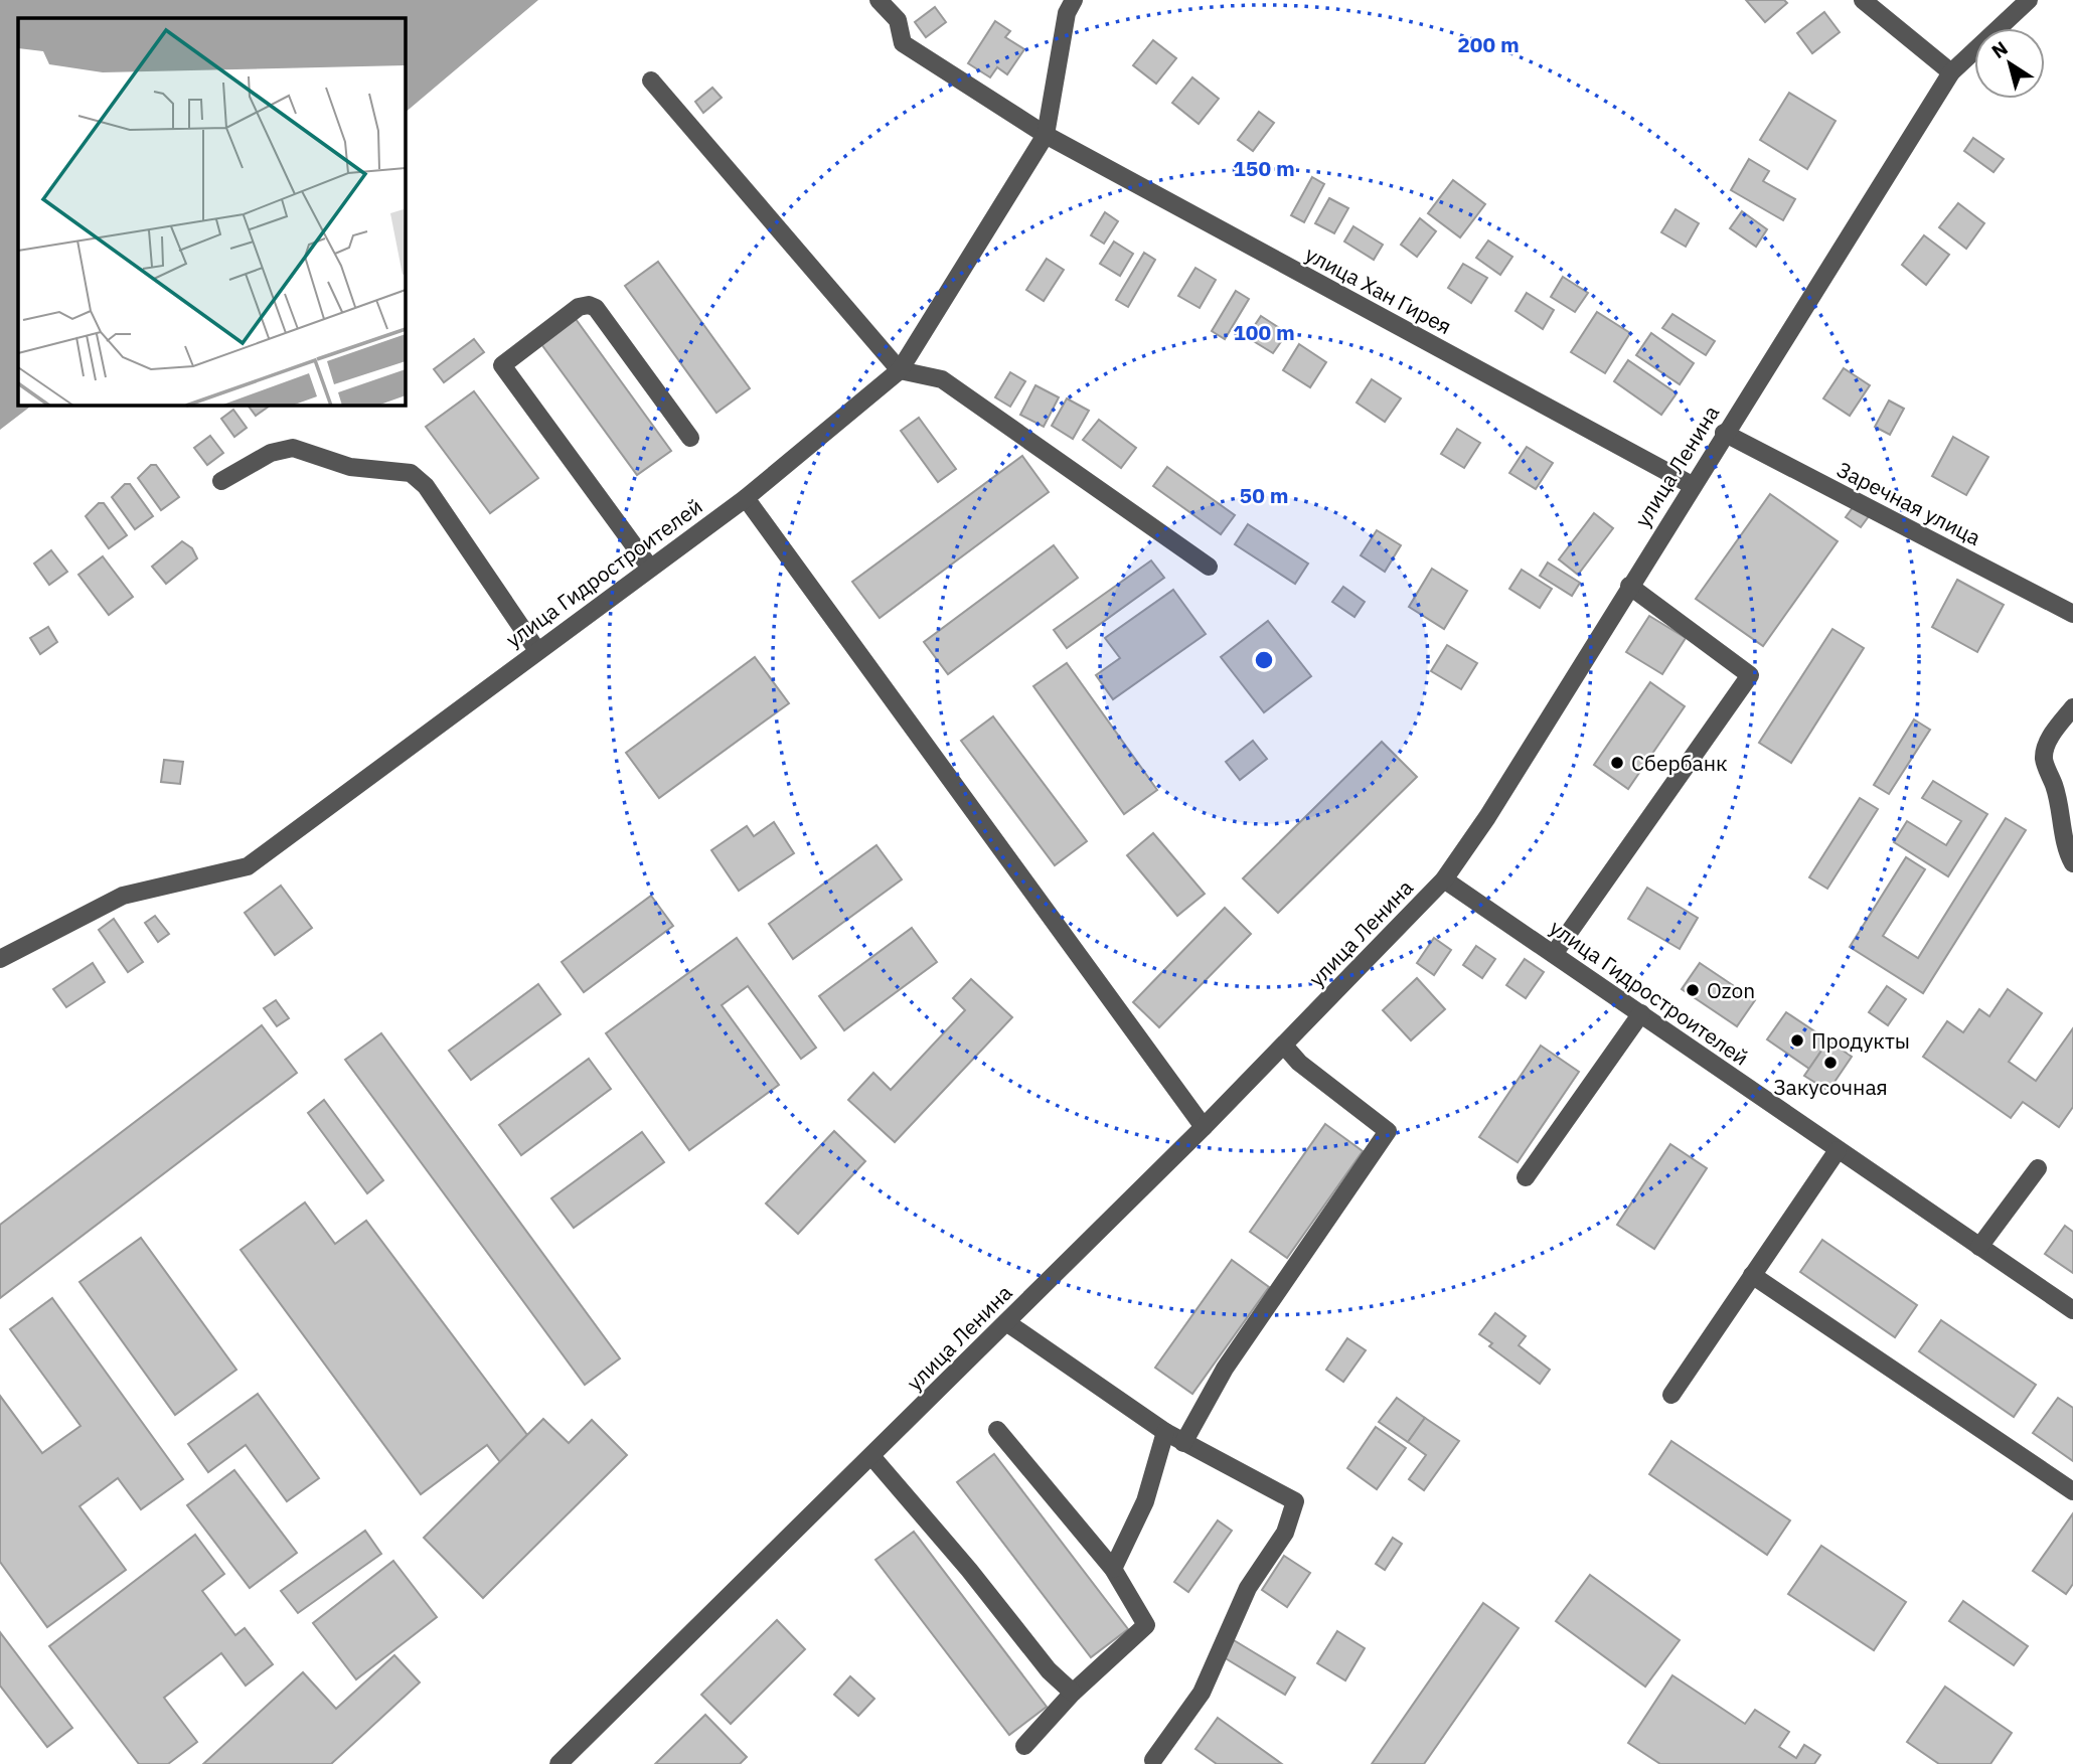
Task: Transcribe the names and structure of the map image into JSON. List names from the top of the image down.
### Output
{
  "streets": {
    "street": [
      "улица Хан Гирея",
      "улица Ленина",
      "Заречная улица",
      "улица Гидростроителей"
    ]
  },
  "crossings": [
    ["улица Хан Гирея", "улица Ленина"],
    ["улица Ленина", "Заречная улица"],
    ["улица Ленина", "улица Гидростроителей"]
  ],
  "places": [
    "Сбербанк",
    "Ozon",
    "Продукты",
    "Закусочная"
  ],
  "north": "top left",
  "rings": [
    "200 m",
    "150 m",
    "100 m",
    "50 m"
  ]
}
